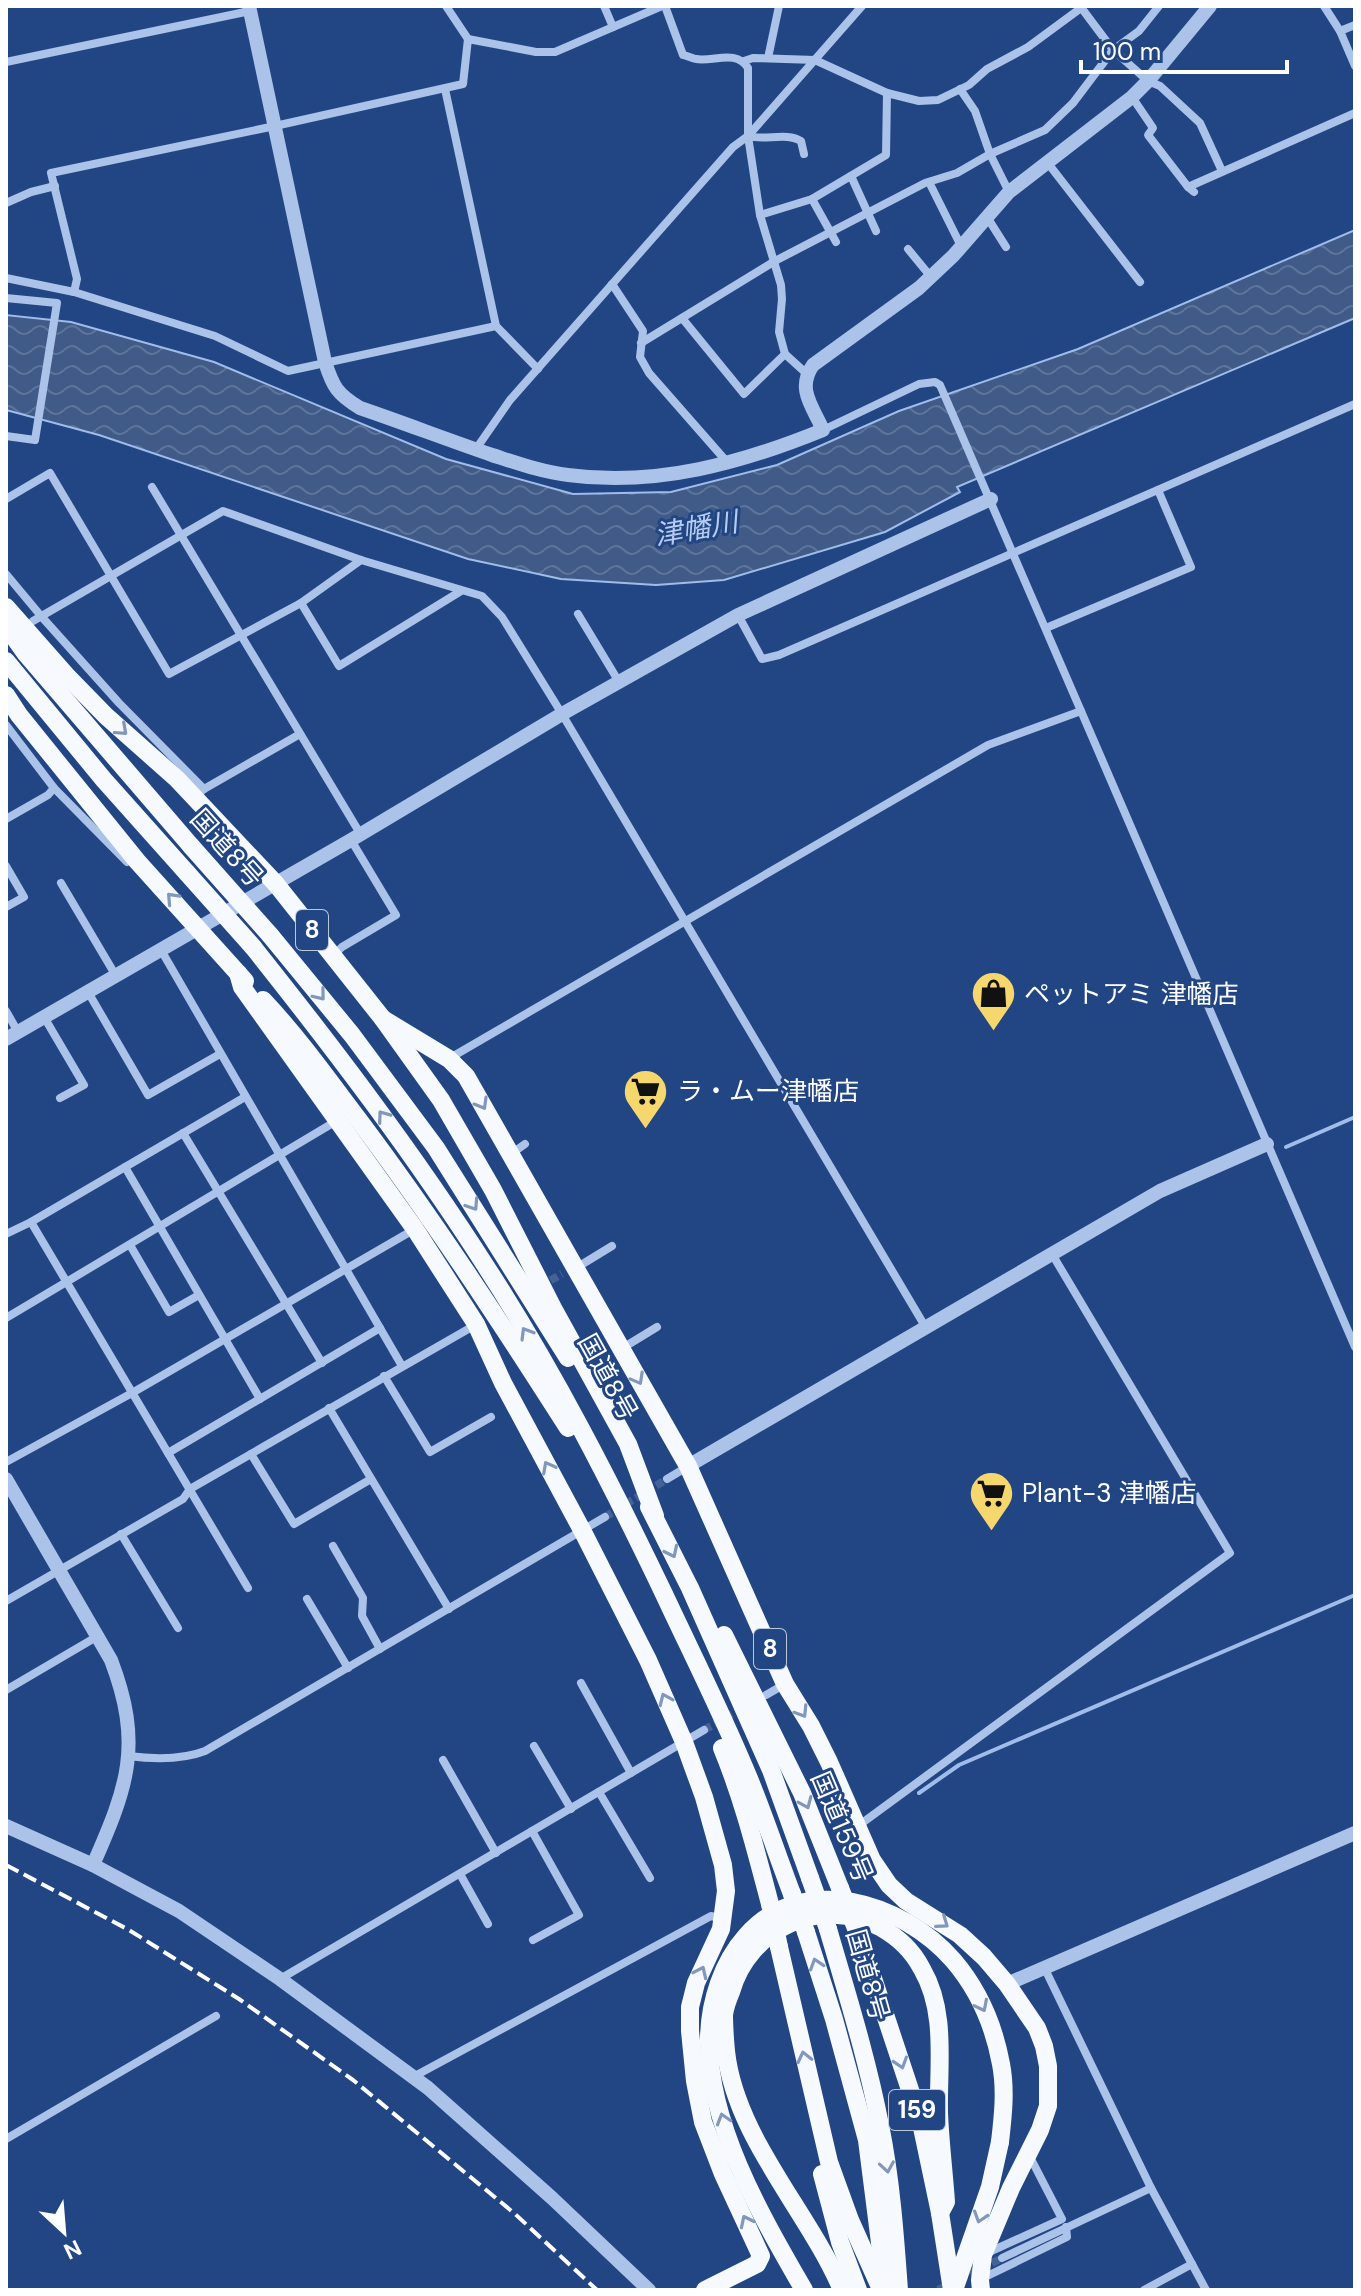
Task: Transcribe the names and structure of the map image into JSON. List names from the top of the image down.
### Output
{
  "streets": {
    "highway": [
      "国道8号",
      "8",
      "国道159号",
      "159"
    ]
  },
  "crossings": [
    ["国道8号", "8"],
    ["国道8号", "国道159号"]
  ],
  "water": ["津幡川"],
  "places": {
    "shop": ["ペットアミ 津幡店"],
    "supermarket": ["ラ・ムー津幡店", "Plant-3 津幡店"]
  },
  "scale_bar": "100 m",
  "north": "bottom right"
}
